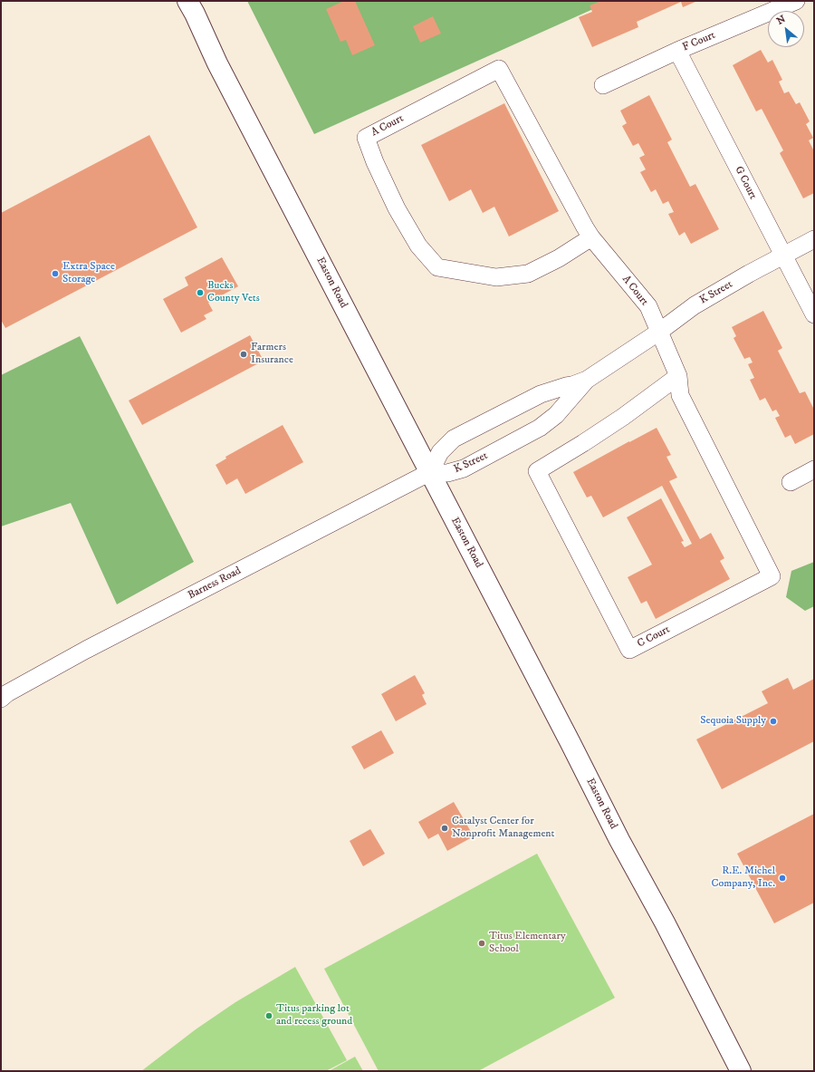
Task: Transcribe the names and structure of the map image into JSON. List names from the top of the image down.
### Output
{
  "streets": {
    "highway": ["Easton Road"],
    "street": [
      "F Court",
      "A Court",
      "G Court",
      "K Street",
      "Barness Road",
      "C Court"
    ]
  },
  "crossings": [
    ["F Court", "G Court"],
    ["A Court", "K Street"],
    ["A Court", "C Court"],
    ["G Court", "K Street"],
    ["Easton Road", "K Street"],
    ["Easton Road", "Barness Road"],
    ["K Street", "Barness Road"],
    ["K Street", "C Court"]
  ],
  "places": [
    "Extra Space Storage",
    "Bucks County Vets",
    "Farmers Insurance",
    "Sequoia Supply",
    "Catalyst Center for Nonprofit Management",
    "R.E. Michel Company, Inc.",
    "Titus Elementary School",
    "Titus parking lot and recess ground"
  ],
  "north": "top left"
}
